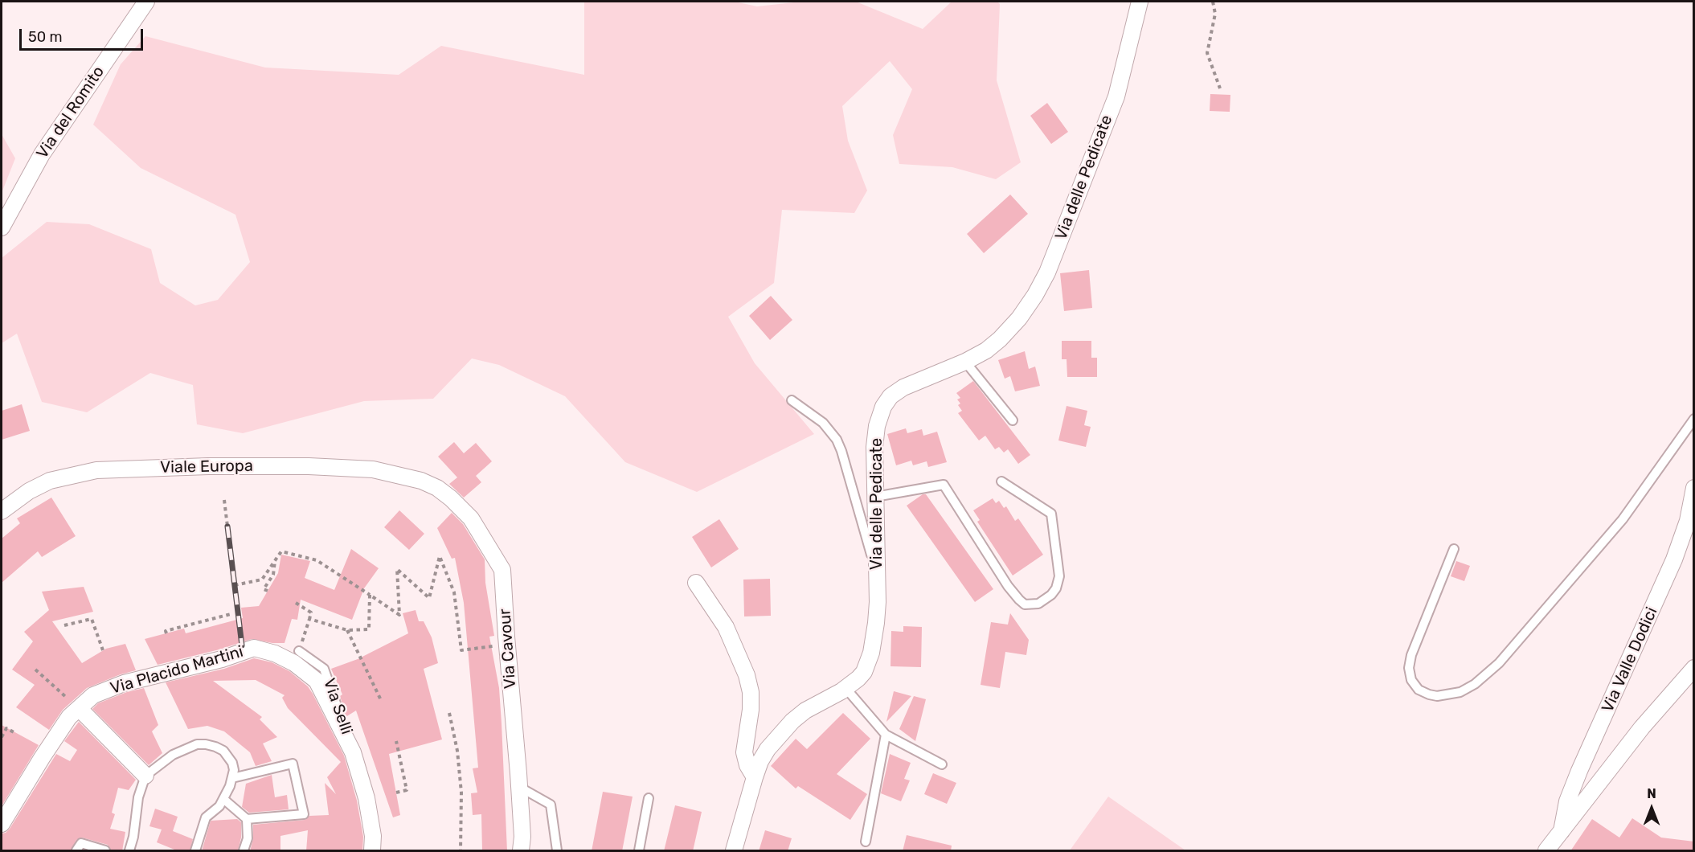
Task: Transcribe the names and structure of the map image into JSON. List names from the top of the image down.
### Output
{
  "streets": {
    "street": [
      "Via del Romito",
      "Via delle Pedicate",
      "Viale Europa",
      "Via Cavour",
      "Via Valle Dodici",
      "Via Placido Martini"
    ],
    "lane": ["Via Selli"]
  },
  "crossings": [
    ["Viale Europa", "Via Cavour"],
    ["Via Placido Martini", "Via Selli"]
  ],
  "scale_bar": "50 m",
  "north": "top"
}
